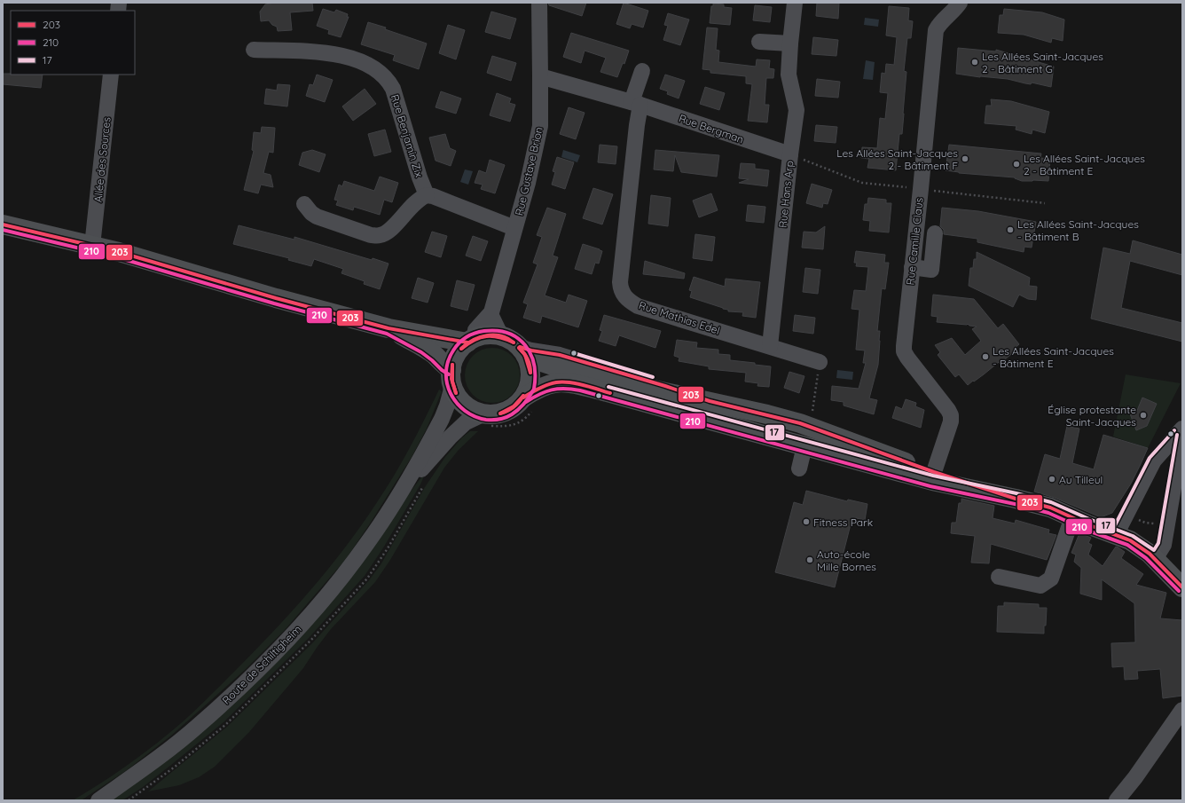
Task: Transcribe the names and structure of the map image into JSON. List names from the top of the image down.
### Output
{
  "streets": {
    "street": [
      "Rue Bergman",
      "Rue Benjamin Zix",
      "Allée des Sources",
      "Rue Gustave Brion",
      "Rue Hans Arp",
      "Rue Camille Claus",
      "Rue Mathias Edel",
      "Route de Schiltigheim"
    ]
  },
  "crossings": [
    ["Rue Bergman", "Rue Gustave Brion"],
    ["Rue Bergman", "Rue Hans Arp"],
    ["Rue Bergman", "Rue Mathias Edel"],
    ["Rue Gustave Brion", "Route de Schiltigheim"],
    ["Rue Hans Arp", "Rue Mathias Edel"]
  ],
  "places": [
    "Les Allées Saint-Jacques 2 - Bâtiment G",
    "Les Allées Saint-Jacques 2 - Bâtiment F",
    "Les Allées Saint-Jacques 2 - Bâtiment E",
    "Les Allées Saint-Jacques - Bâtiment B",
    "Les Allées Saint-Jacques - Bâtiment E",
    "Église protestante Saint-Jacques",
    "Au Tilleul",
    "Fitness Park",
    "Auto-école Mille Bornes"
  ],
  "lines": ["transit line 203", "transit line 210", "transit line 17"],
  "legend": ["203", "210", "17"]
}
